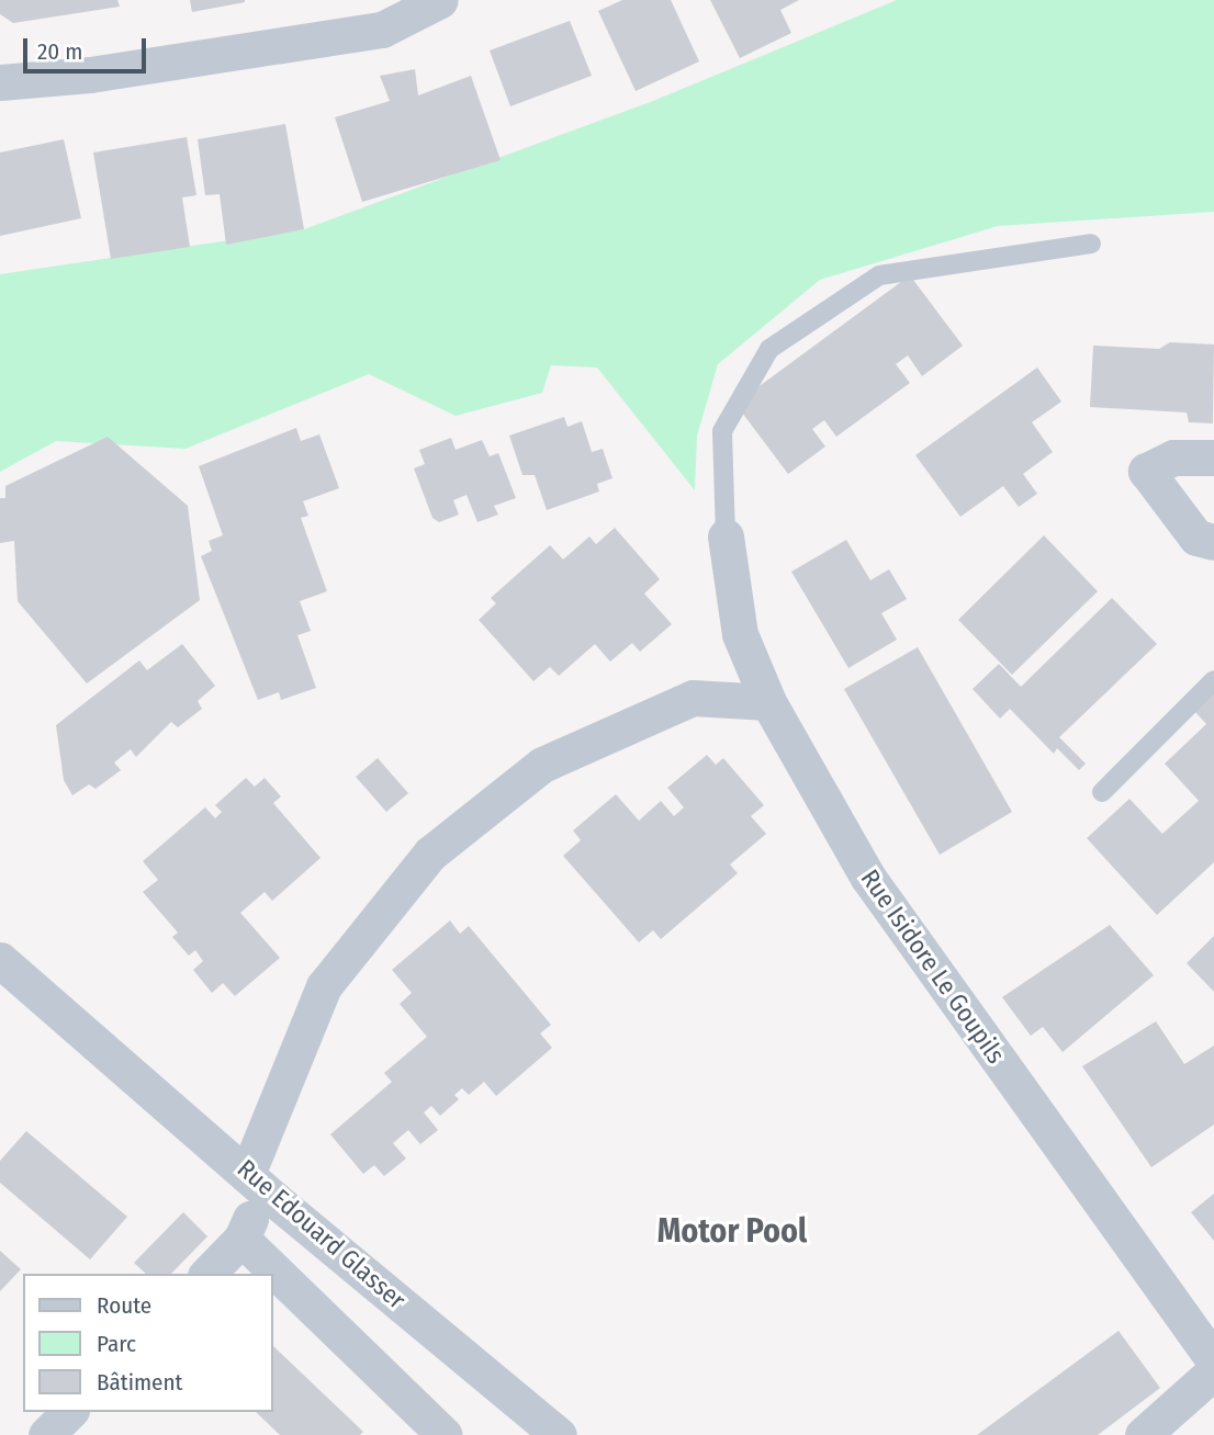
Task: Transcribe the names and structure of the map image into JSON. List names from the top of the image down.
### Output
{
  "streets": {
    "street": ["Rue Isidore Le Goupils", "Rue Edouard Glasser"]
  },
  "districts": ["Motor Pool"],
  "legend": ["Route", "Parc", "Bâtiment"],
  "scale_bar": "20 m"
}
